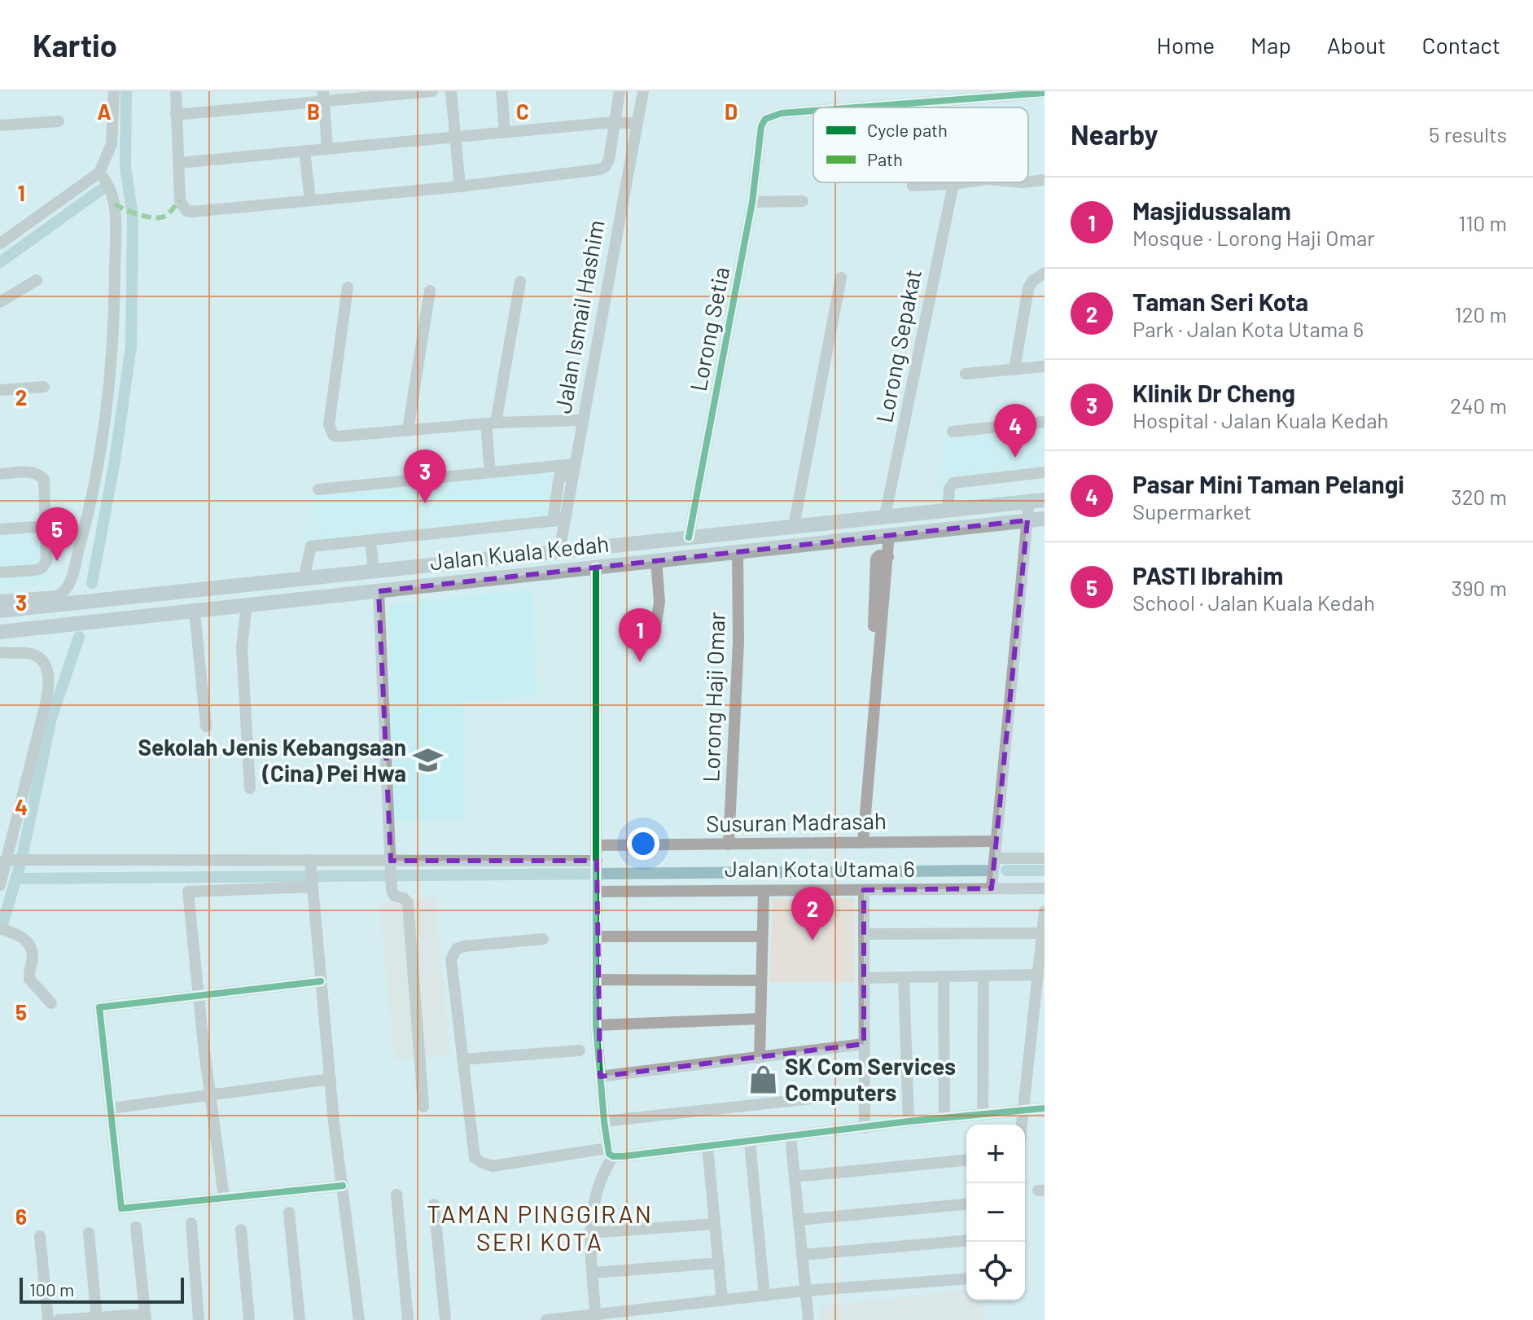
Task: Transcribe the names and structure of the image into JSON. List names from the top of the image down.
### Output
{
  "streets": {
    "main road": ["Jalan Kuala Kedah"],
    "street": [
      "Jalan Ismail Hashim",
      "Lorong Setia",
      "Lorong Sepakat",
      "Lorong Haji Omar",
      "Susuran Madrasah",
      "Jalan Kota Utama 6"
    ]
  },
  "crossings": [
    ["Jalan Ismail Hashim", "Jalan Kuala Kedah"],
    ["Lorong Setia", "Jalan Kuala Kedah"],
    ["Lorong Sepakat", "Jalan Kuala Kedah"],
    ["Jalan Kuala Kedah", "Lorong Haji Omar"],
    ["Lorong Haji Omar", "Susuran Madrasah"]
  ],
  "districts": ["TAMAN PINGGIRAN SERI KOTA"],
  "places": {
    "school or university": ["Sekolah Jenis Kebangsaan (Cina) Pei Hwa"],
    "shop": ["SK Com Services Computers"]
  },
  "legend": ["Cycle path", "Path"],
  "scale_bar": "100 m",
  "page": {
    "header": "Kartio",
    "nav": [
      "Home",
      "Map",
      "About",
      "Contact"
    ],
    "heading": ["Nearby", "5 results"],
    "list": [
      {
        "mark": "1",
        "name": "Masjidussalam",
        "note": "Mosque · Lorong Haji Omar",
        "value": "110 m"
      },
      {
        "mark": "2",
        "name": "Taman Seri Kota",
        "note": "Park · Jalan Kota Utama 6",
        "value": "120 m"
      },
      {
        "mark": "3",
        "name": "Klinik Dr Cheng",
        "note": "Hospital · Jalan Kuala Kedah",
        "value": "240 m"
      },
      {
        "mark": "4",
        "name": "Pasar Mini Taman Pelangi",
        "note": "Supermarket",
        "value": "320 m"
      },
      {
        "mark": "5",
        "name": "PASTI Ibrahim",
        "note": "School · Jalan Kuala Kedah",
        "value": "390 m"
      }
    ],
    "pins": [
      "4",
      "3",
      "5",
      "1",
      "2"
    ],
    "map_buttons": ["+", "−"],
    "scale": "100 m"
  },
  "grid": {
    "columns": [
      "A",
      "B",
      "C",
      "D"
    ],
    "rows": [
      "1",
      "2",
      "3",
      "4",
      "5",
      "6"
    ]
  }
}
